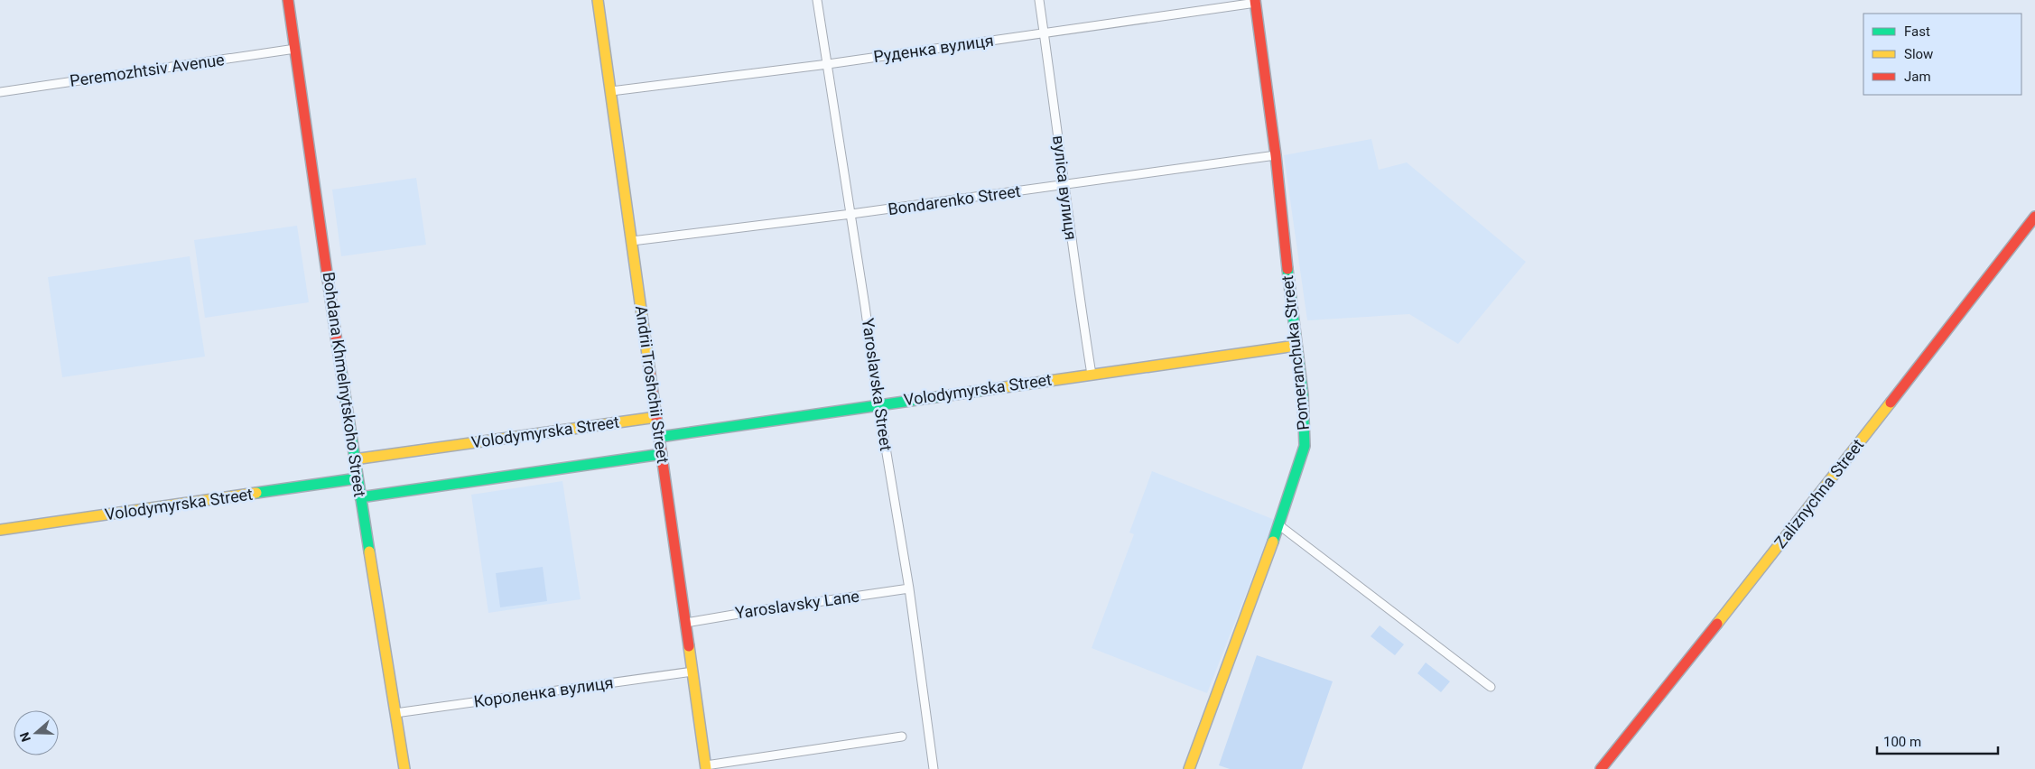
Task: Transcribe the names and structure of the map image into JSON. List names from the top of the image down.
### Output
{
  "streets": {
    "street": [
      "Руденка вулиця",
      "Peremozhtsiv Avenue",
      "вуліса вулиця",
      "Bondarenko Street",
      "Pomeranchuka Street",
      "Bohdana Khmelnytskoho Street",
      "Andrii Troshchii Street",
      "Yaroslavska Street",
      "Volodymyrska Street",
      "Zaliznychna Street",
      "Yaroslavsky Lane",
      "Короленка вулиця"
    ]
  },
  "crossings": [
    ["Руденка вулиця", "вуліса вулиця"],
    ["Руденка вулиця", "Pomeranchuka Street"],
    ["Руденка вулиця", "Andrii Troshchii Street"],
    ["Руденка вулиця", "Yaroslavska Street"],
    ["Peremozhtsiv Avenue", "Bohdana Khmelnytskoho Street"],
    ["вуліса вулиця", "Bondarenko Street"],
    ["вуліса вулиця", "Volodymyrska Street"],
    ["Bondarenko Street", "Pomeranchuka Street"],
    ["Bondarenko Street", "Andrii Troshchii Street"],
    ["Bondarenko Street", "Yaroslavska Street"],
    ["Pomeranchuka Street", "Volodymyrska Street"],
    ["Bohdana Khmelnytskoho Street", "Volodymyrska Street"],
    ["Bohdana Khmelnytskoho Street", "Короленка вулиця"],
    ["Andrii Troshchii Street", "Volodymyrska Street"],
    ["Andrii Troshchii Street", "Yaroslavsky Lane"],
    ["Andrii Troshchii Street", "Короленка вулиця"],
    ["Yaroslavska Street", "Volodymyrska Street"],
    ["Yaroslavska Street", "Yaroslavsky Lane"]
  ],
  "legend": ["Fast", "Slow", "Jam"],
  "scale_bar": "100 m",
  "north": "left"
}
